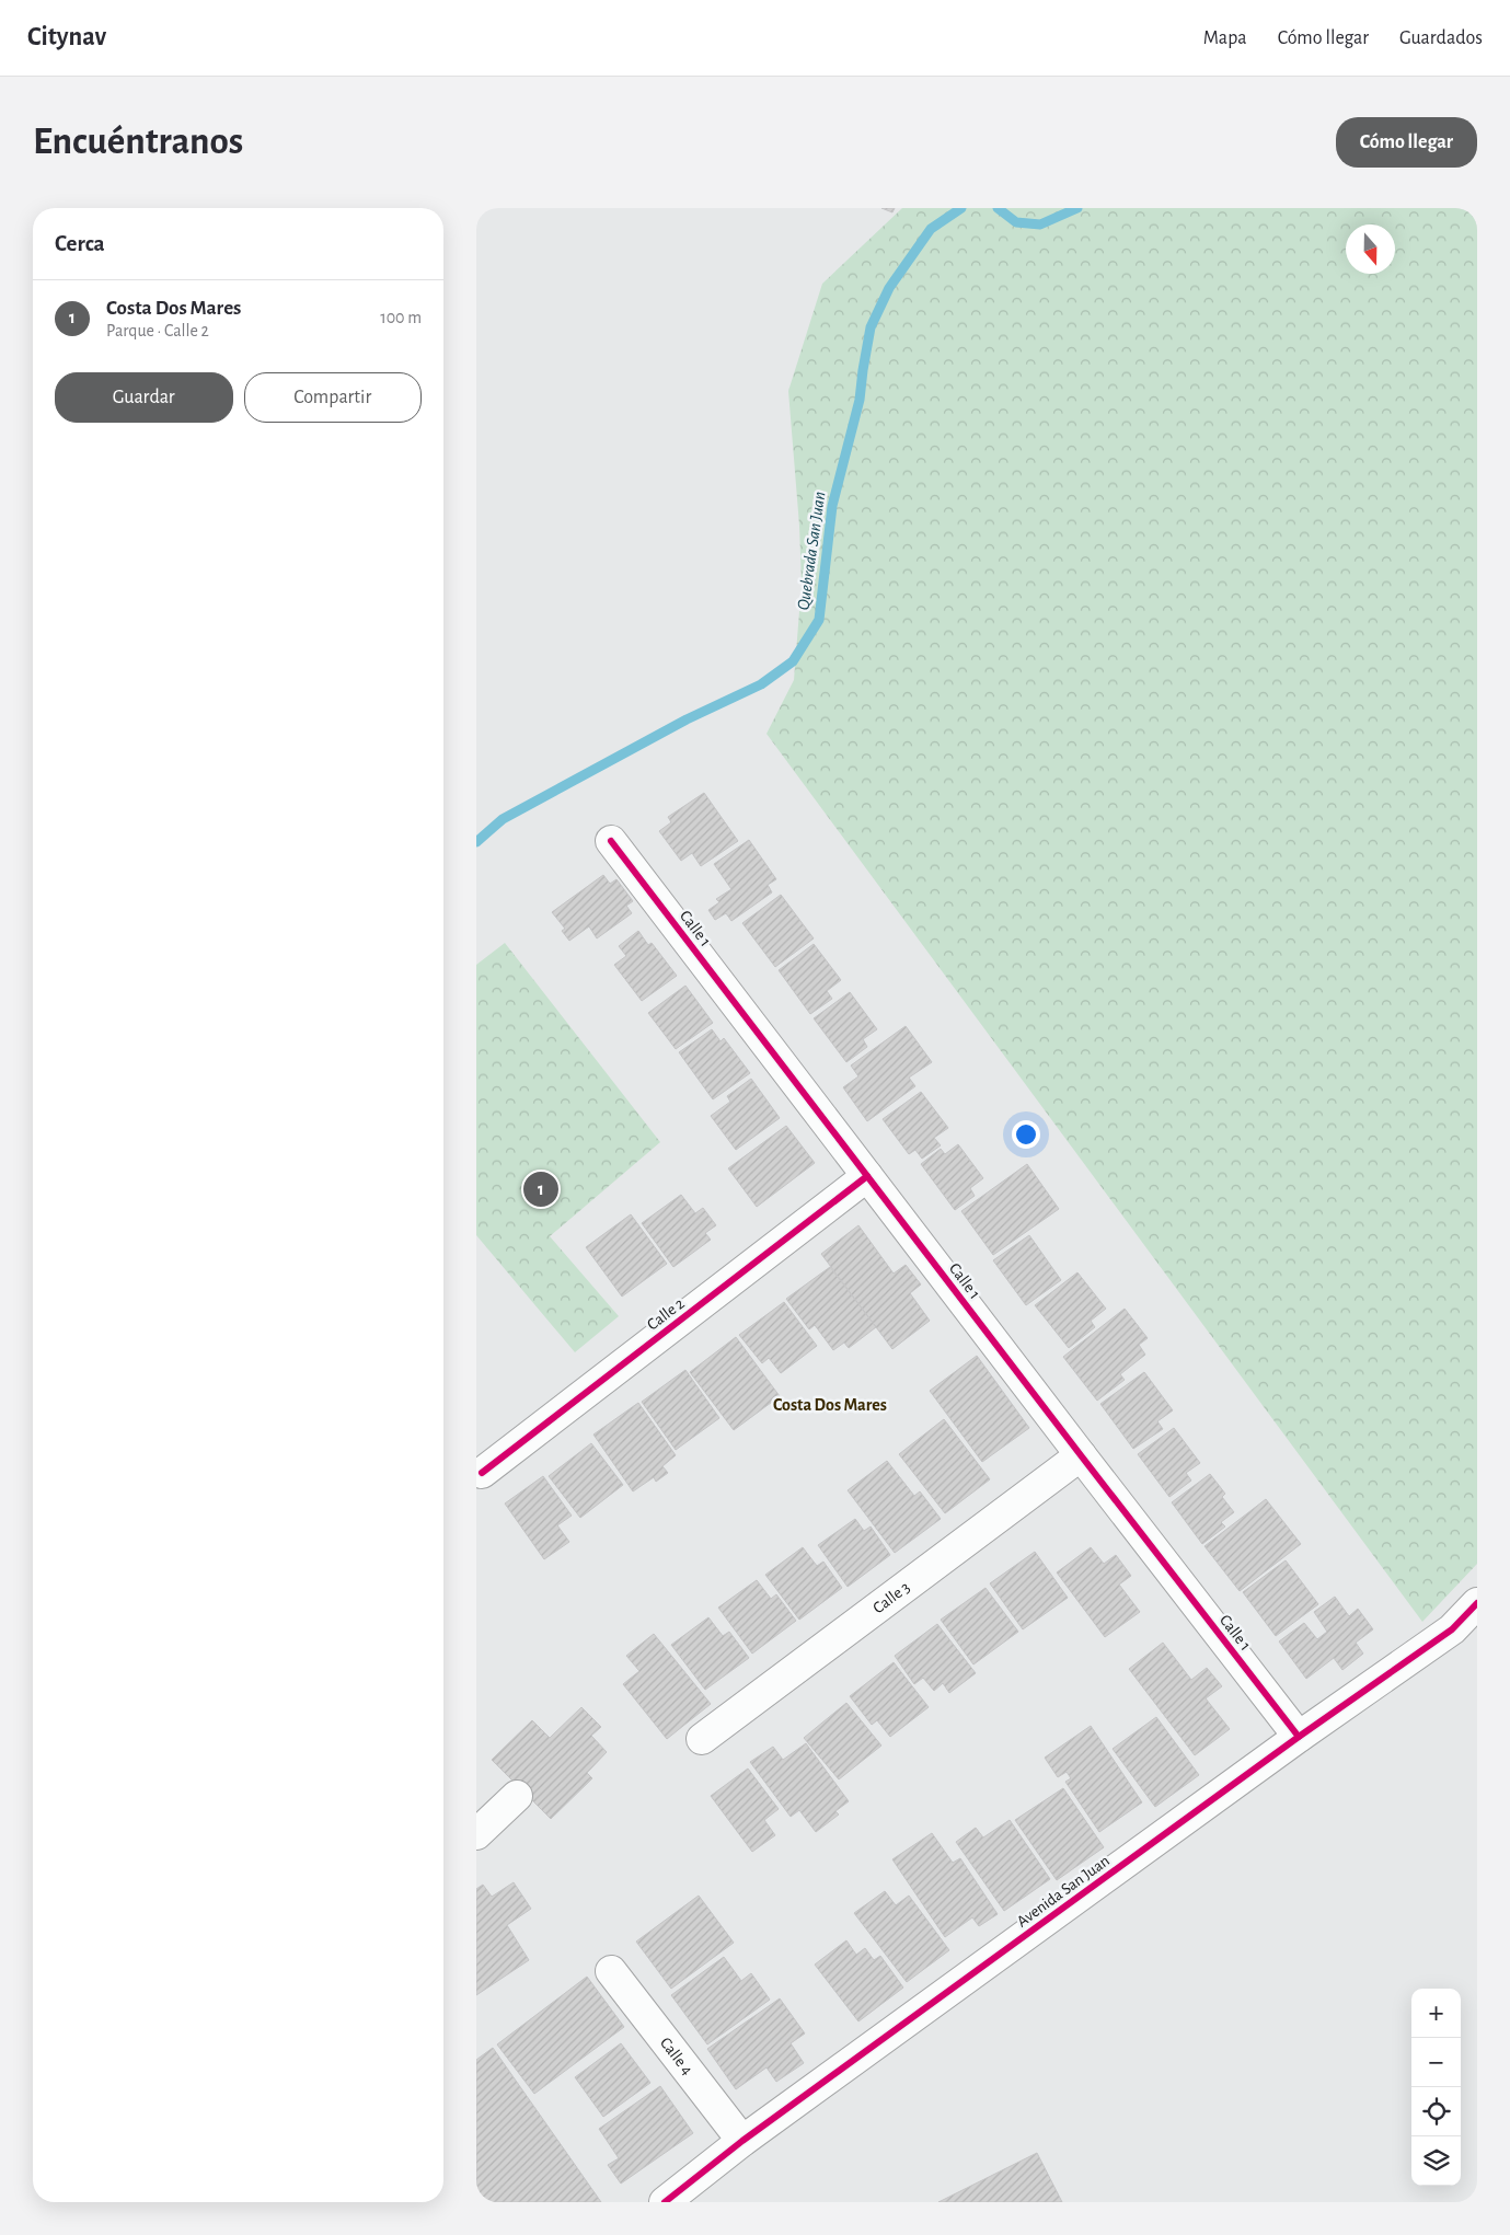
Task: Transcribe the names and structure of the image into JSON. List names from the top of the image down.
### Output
{
  "streets": {
    "street": [
      "Calle 1",
      "Calle 2",
      "Calle 3",
      "Avenida San Juan",
      "Calle 4"
    ]
  },
  "crossings": [
    ["Calle 1", "Calle 2"],
    ["Calle 1", "Calle 3"],
    ["Calle 1", "Avenida San Juan"],
    ["Avenida San Juan", "Calle 4"]
  ],
  "districts": ["Costa Dos Mares"],
  "water": ["Quebrada San Juan"],
  "north": "bottom",
  "page": {
    "header": "Citynav",
    "nav": ["Mapa", "Cómo llegar", "Guardados"],
    "buttons": [
      "Cómo llegar",
      ["Guardar", "Compartir"]
    ],
    "title": "Encuéntranos",
    "heading": "Cerca",
    "list": [
      {
        "mark": "1",
        "name": "Costa Dos Mares",
        "note": "Parque · Calle 2",
        "value": "100 m"
      }
    ],
    "pins": "1",
    "map_buttons": ["+", "−"]
  }
}
